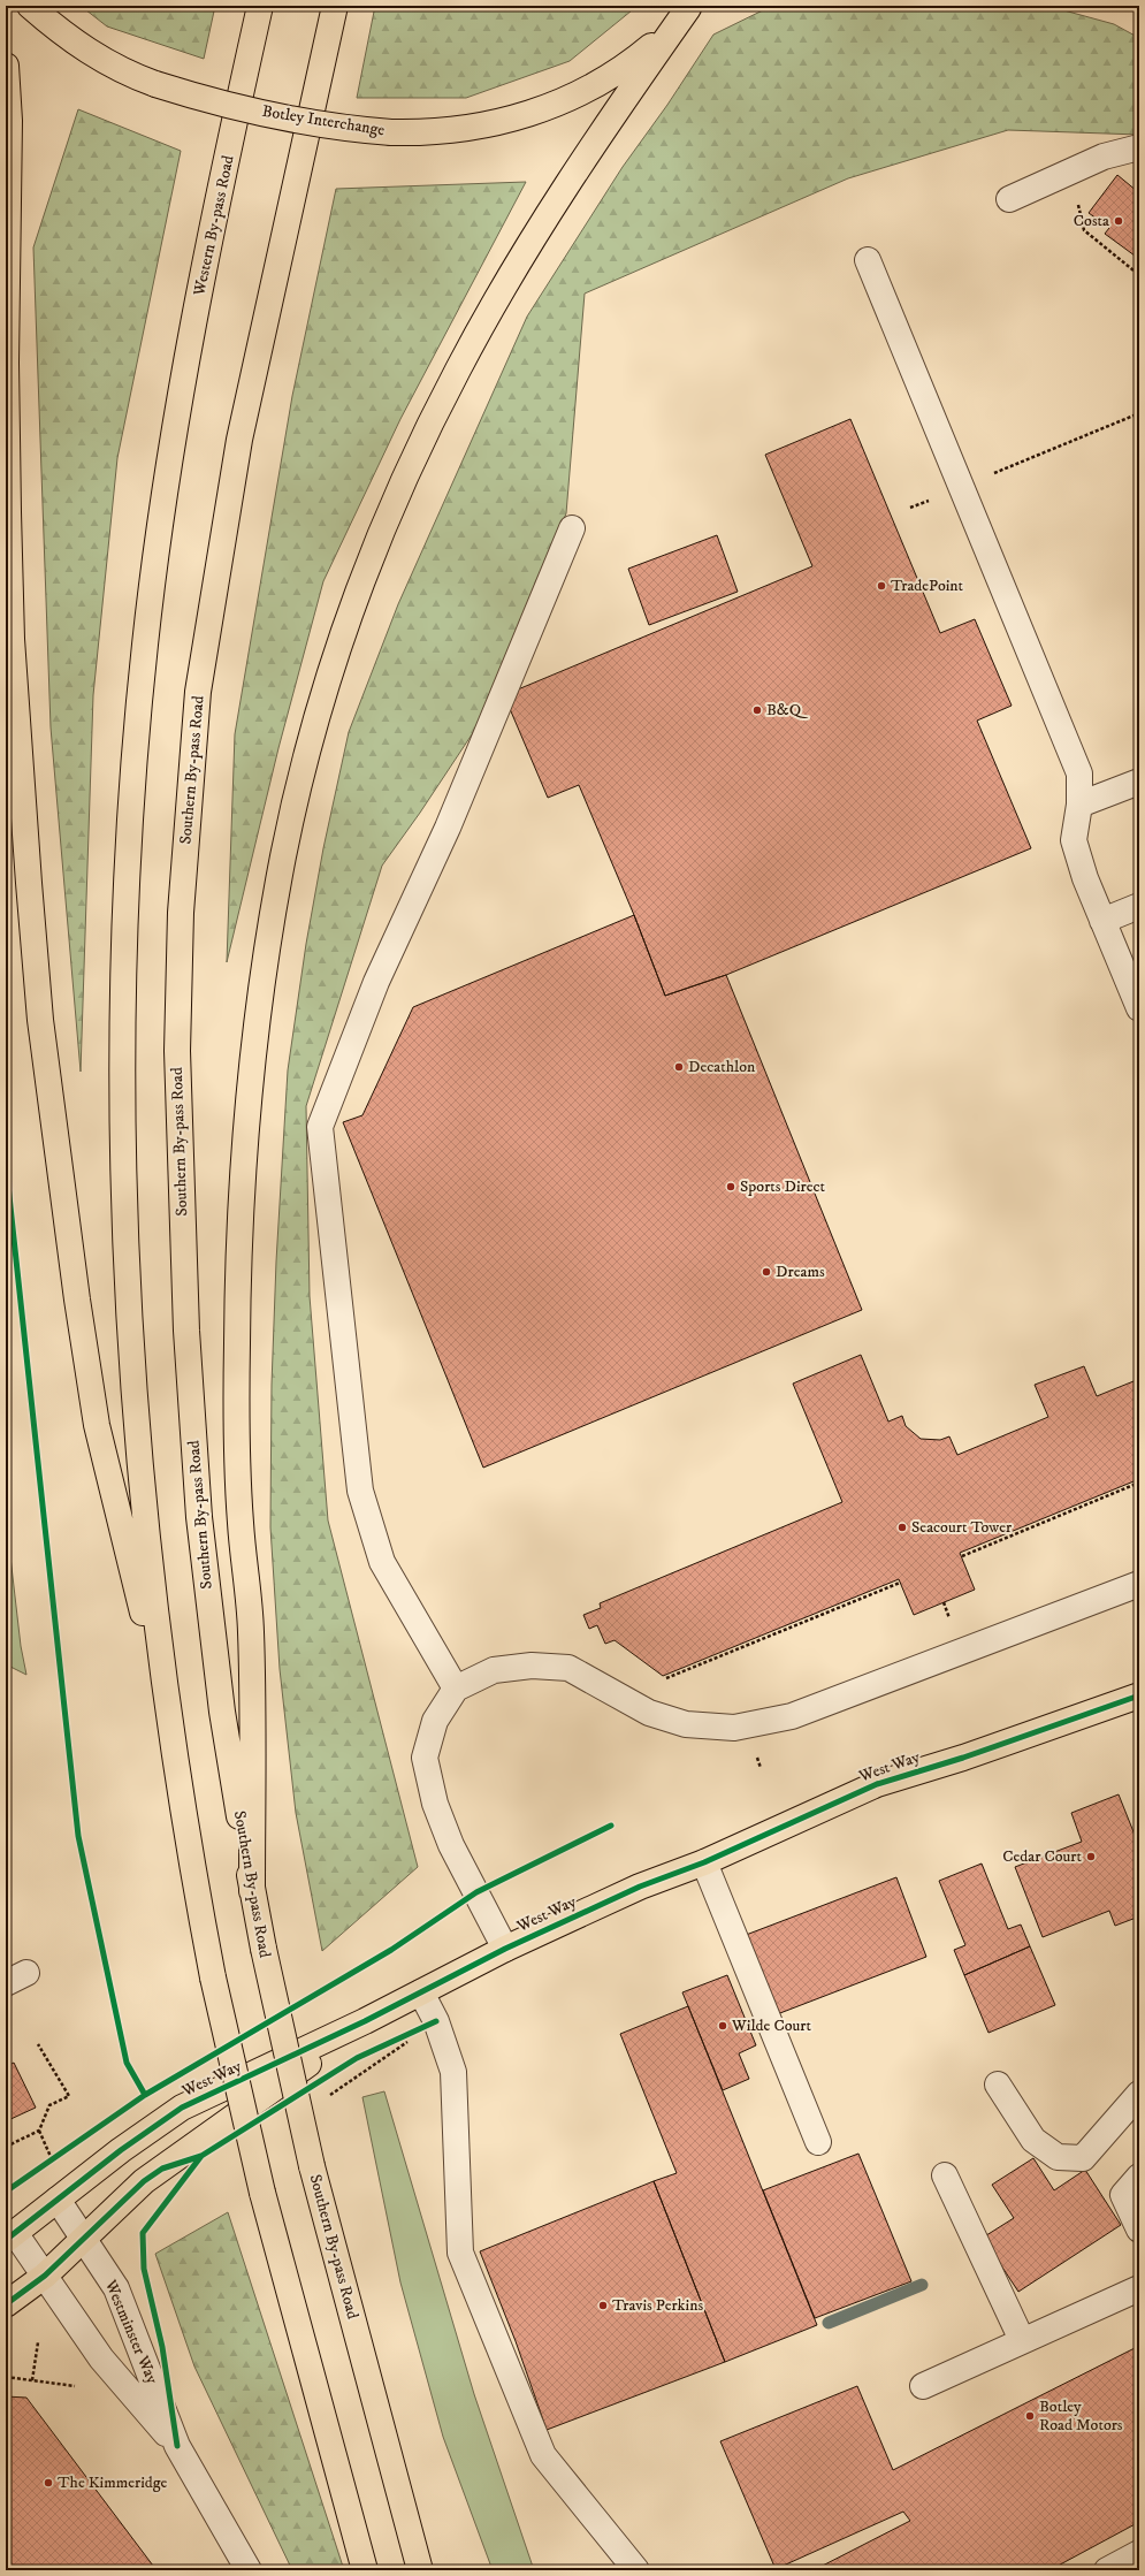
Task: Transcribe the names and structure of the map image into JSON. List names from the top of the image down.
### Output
{
  "streets": {
    "main road": [
      "Botley Interchange",
      "Western By-pass Road",
      "Southern By-pass Road",
      "West Way"
    ],
    "street": ["Westminster Way"]
  },
  "crossings": [
    ["West Way", "Westminster Way"]
  ],
  "places": [
    "Costa",
    "TradePoint",
    "B&Q",
    "Decathlon",
    "Sports Direct",
    "Dreams",
    "Seacourt Tower",
    "Cedar Court",
    "Wilde Court",
    "Travis Perkins",
    "Botley Road Motors",
    "The Kimmeridge"
  ]
}
